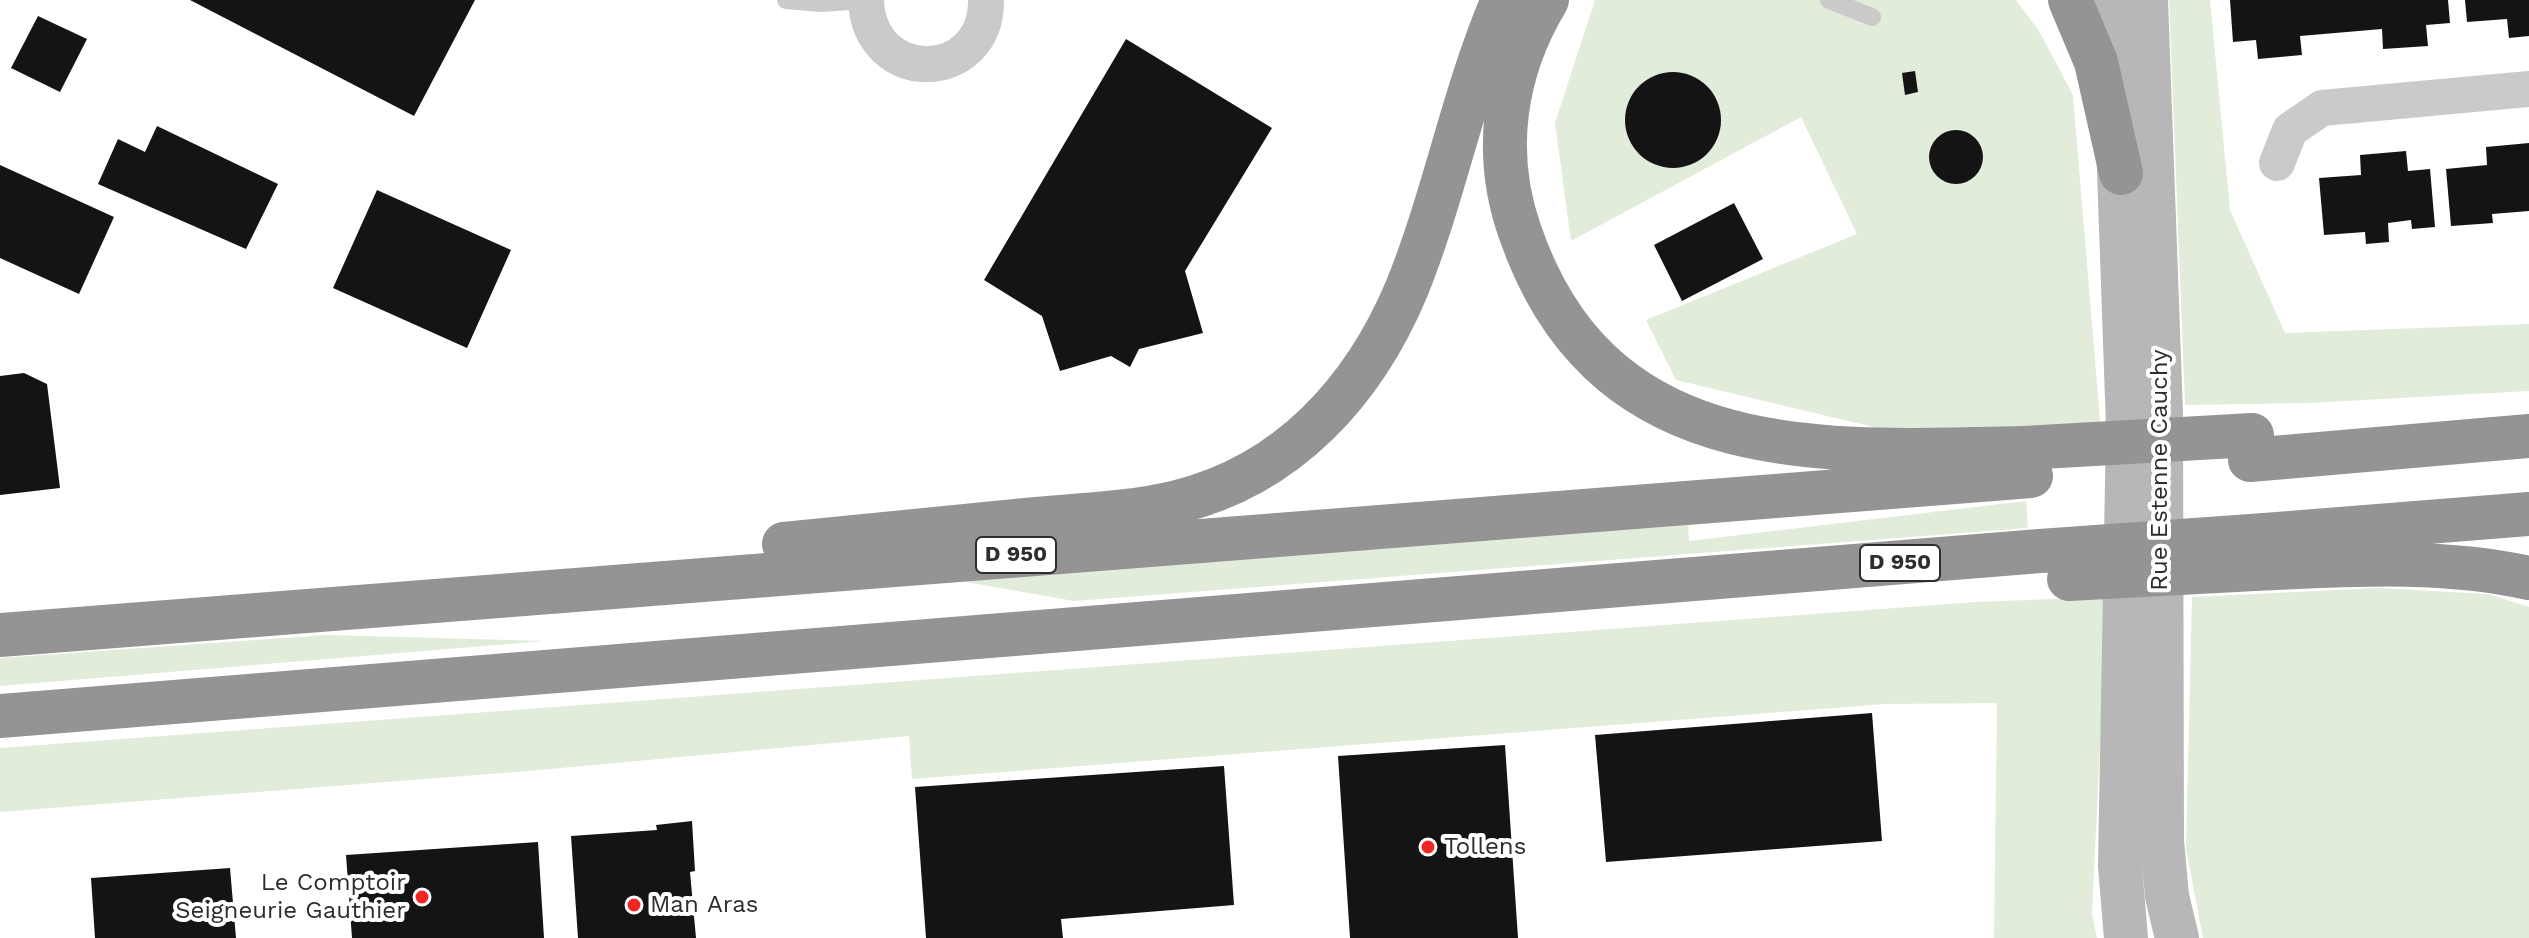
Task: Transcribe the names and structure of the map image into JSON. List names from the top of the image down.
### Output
{
  "streets": {
    "highway": ["D 950"],
    "main road": ["Rue Estenne Cauchy"]
  },
  "places": ["Tollens", "Le Comptoir Seigneurie Gauthier", "Man Aras"]
}
